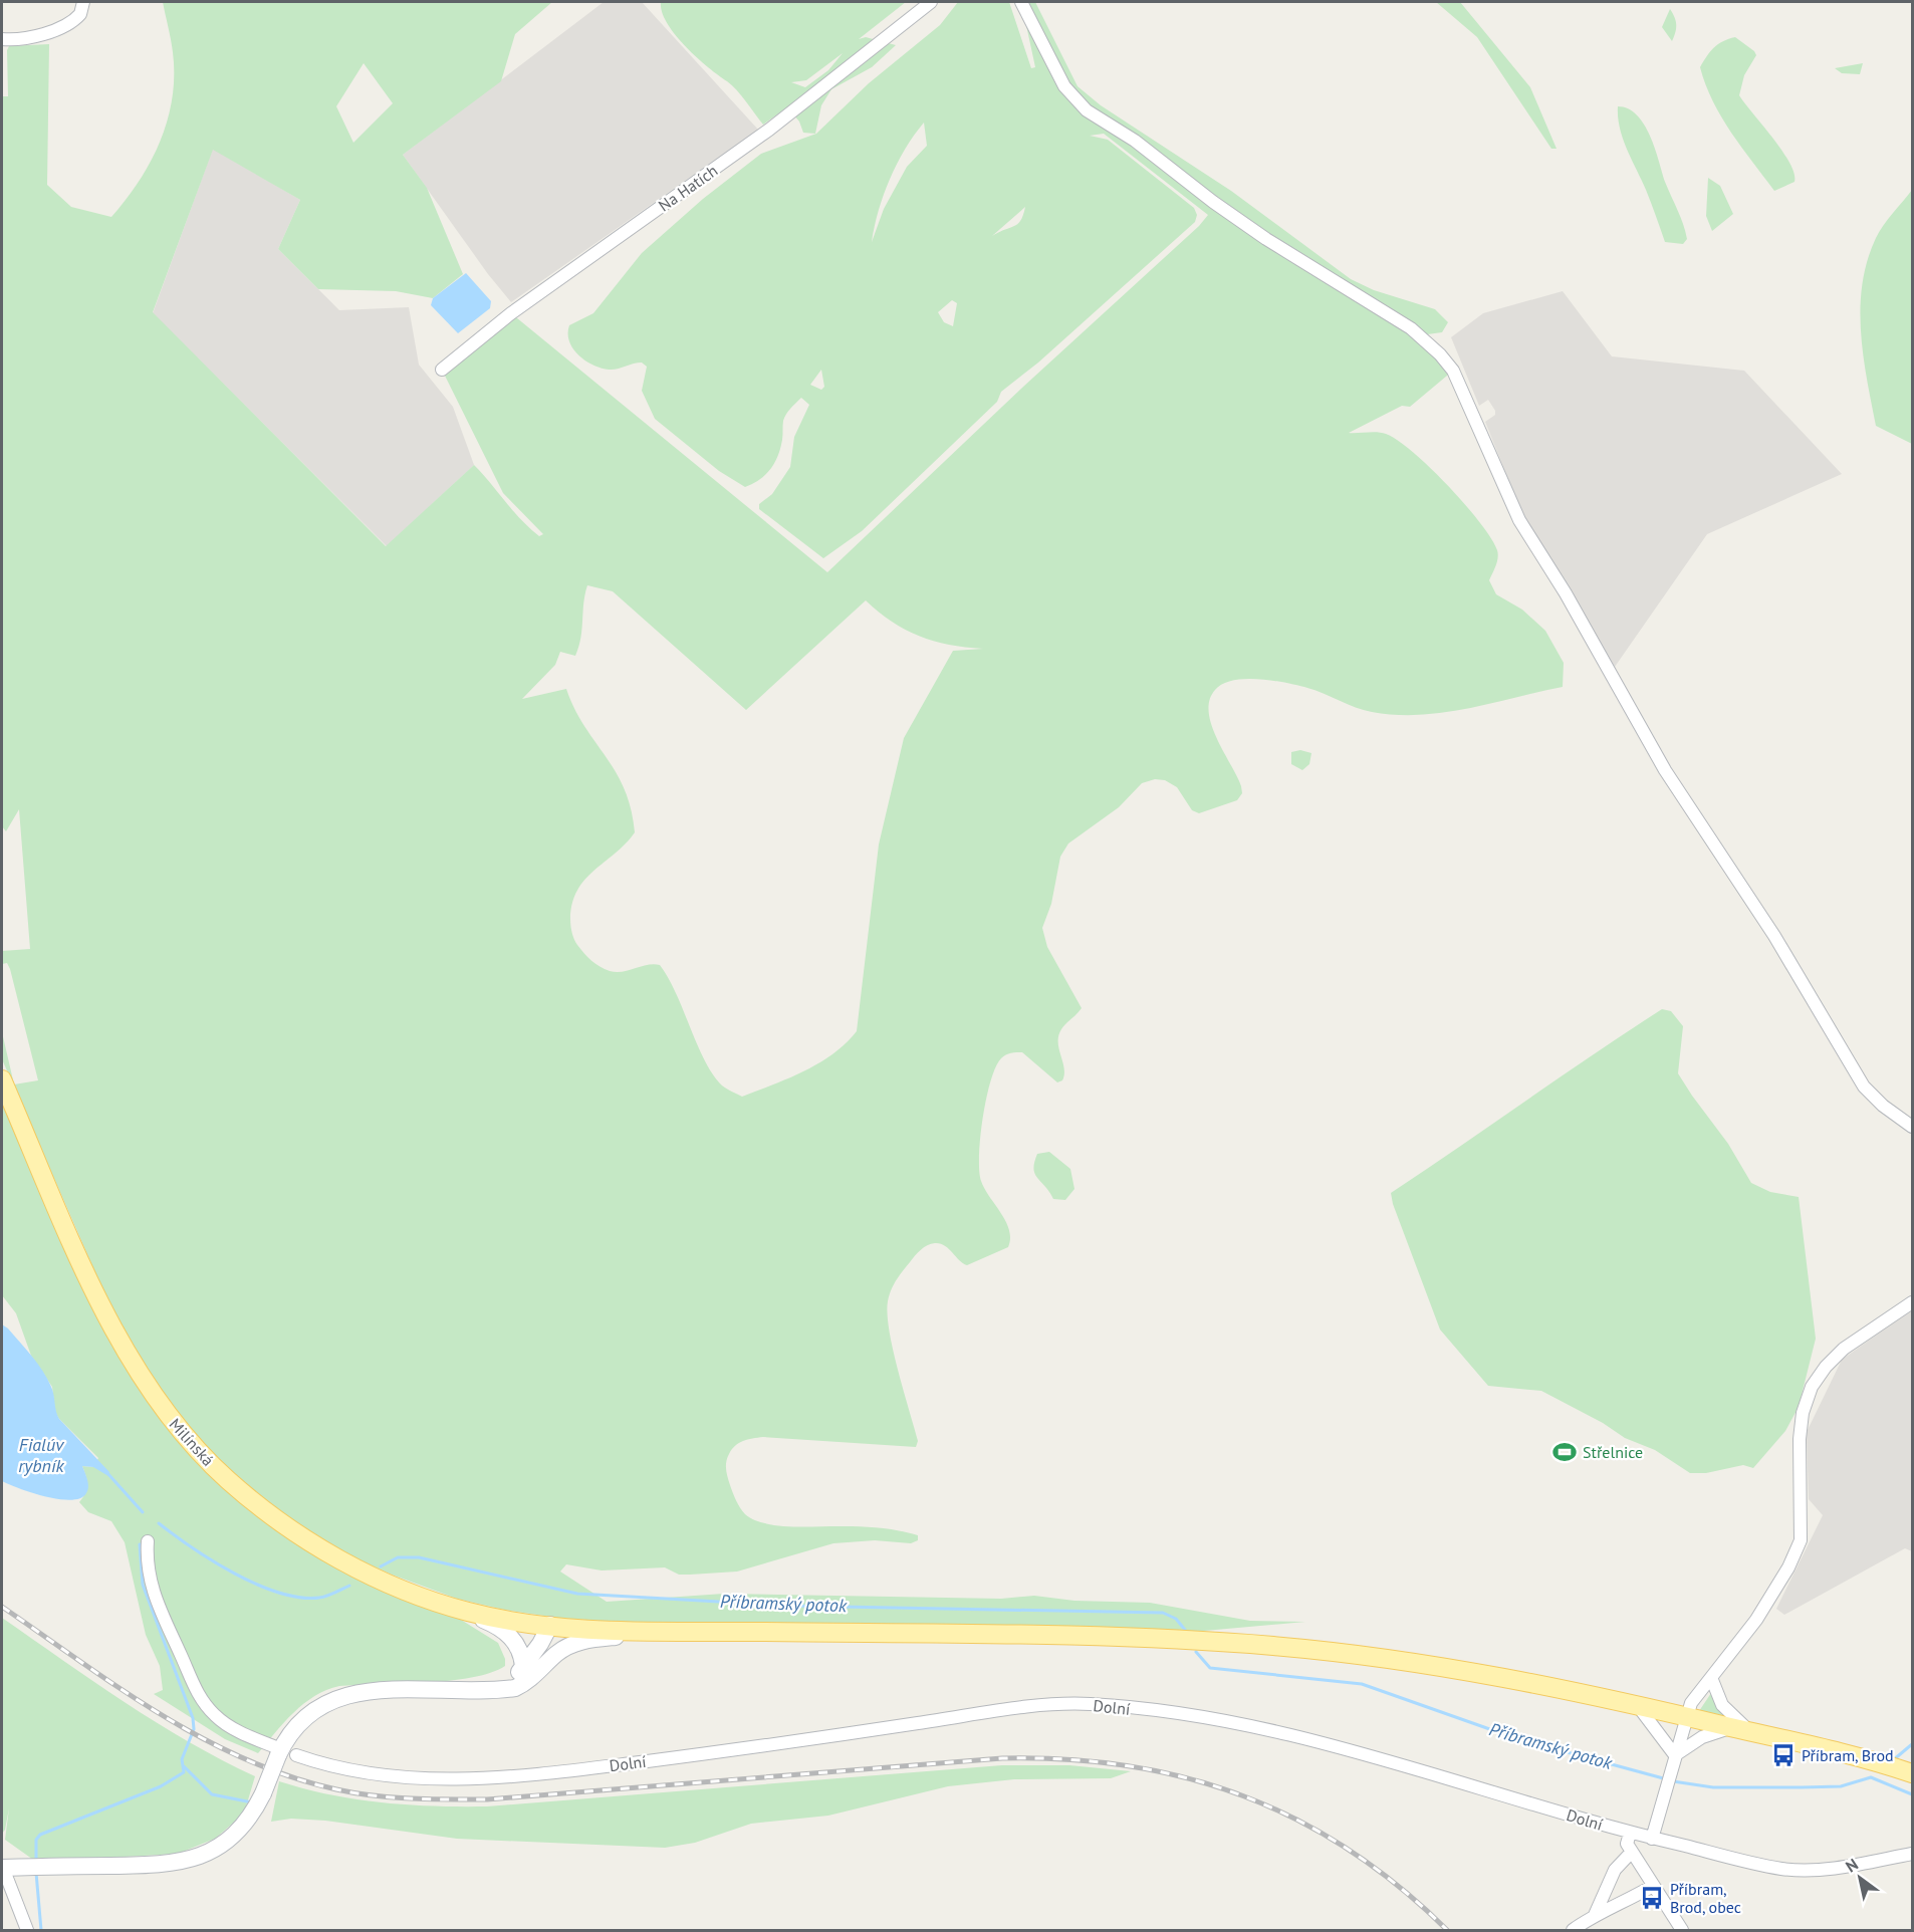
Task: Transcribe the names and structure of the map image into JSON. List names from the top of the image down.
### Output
{
  "streets": {
    "main road": ["Milínská"],
    "street": ["Na Hatích", "Dolní"]
  },
  "water": ["Fialúv rybník", "Příbramský potok"],
  "places": {
    "sports": ["Střelnice"],
    "bus stop": ["Příbram, Brod", "Příbram, Brod, obec"]
  },
  "north": "top left"
}
